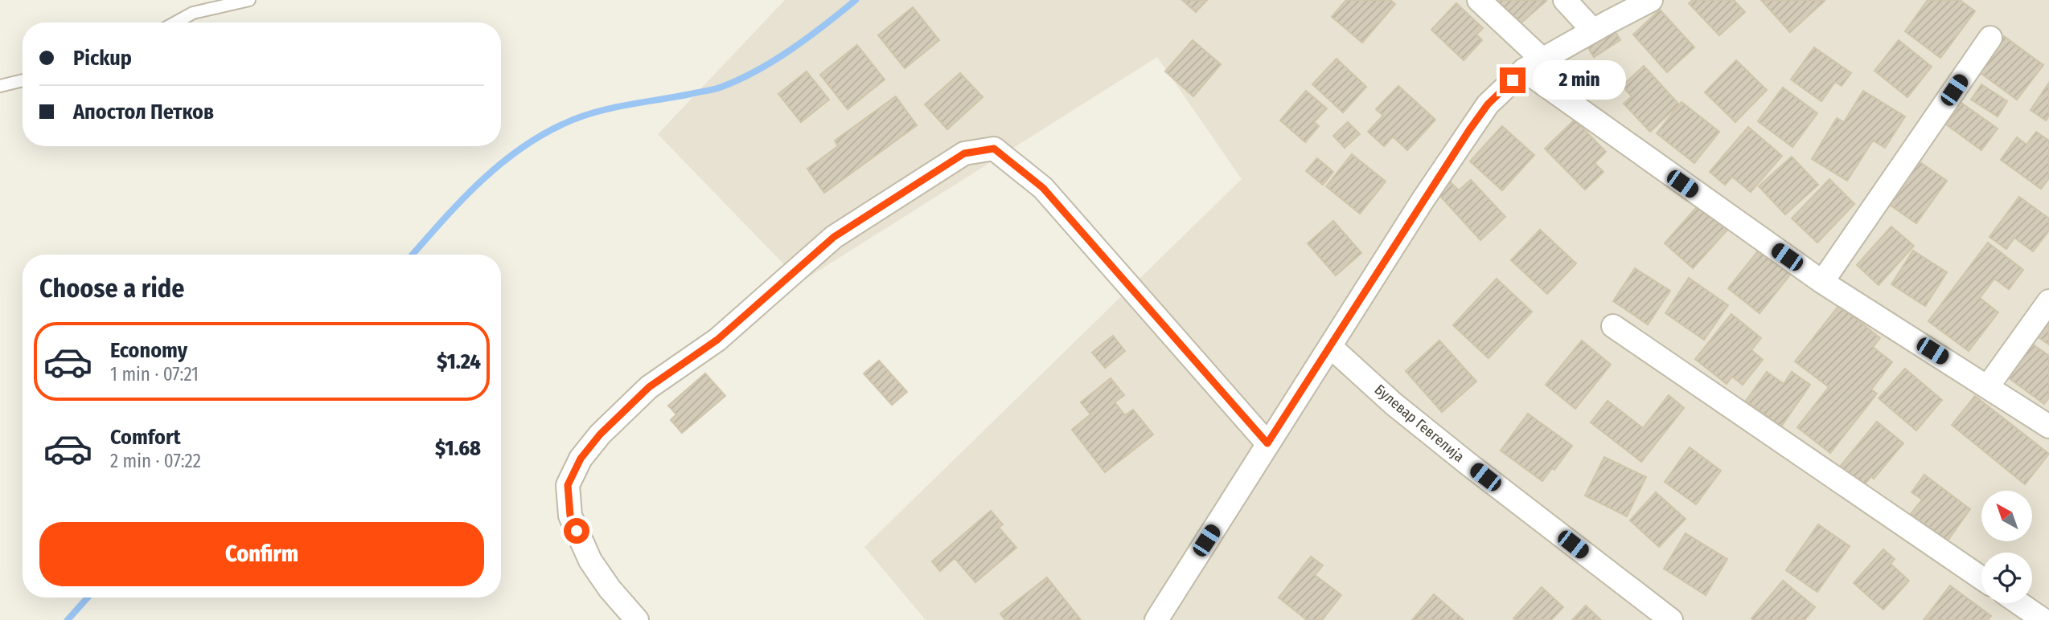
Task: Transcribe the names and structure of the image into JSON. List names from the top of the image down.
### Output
{
  "streets": {
    "street": ["Булевар Гевгелија"]
  },
  "north": "top left",
  "page": {
    "banner": ["Pickup", "Апостол Петков"],
    "bubble": "2 min",
    "heading": "Choose a ride",
    "list": [
      {
        "name": "Economy",
        "note": "1 min · 07:21",
        "value": "$1.24"
      },
      {
        "name": "Comfort",
        "note": "2 min · 07:22",
        "value": "$1.68"
      }
    ],
    "buttons": "Confirm"
  }
}
